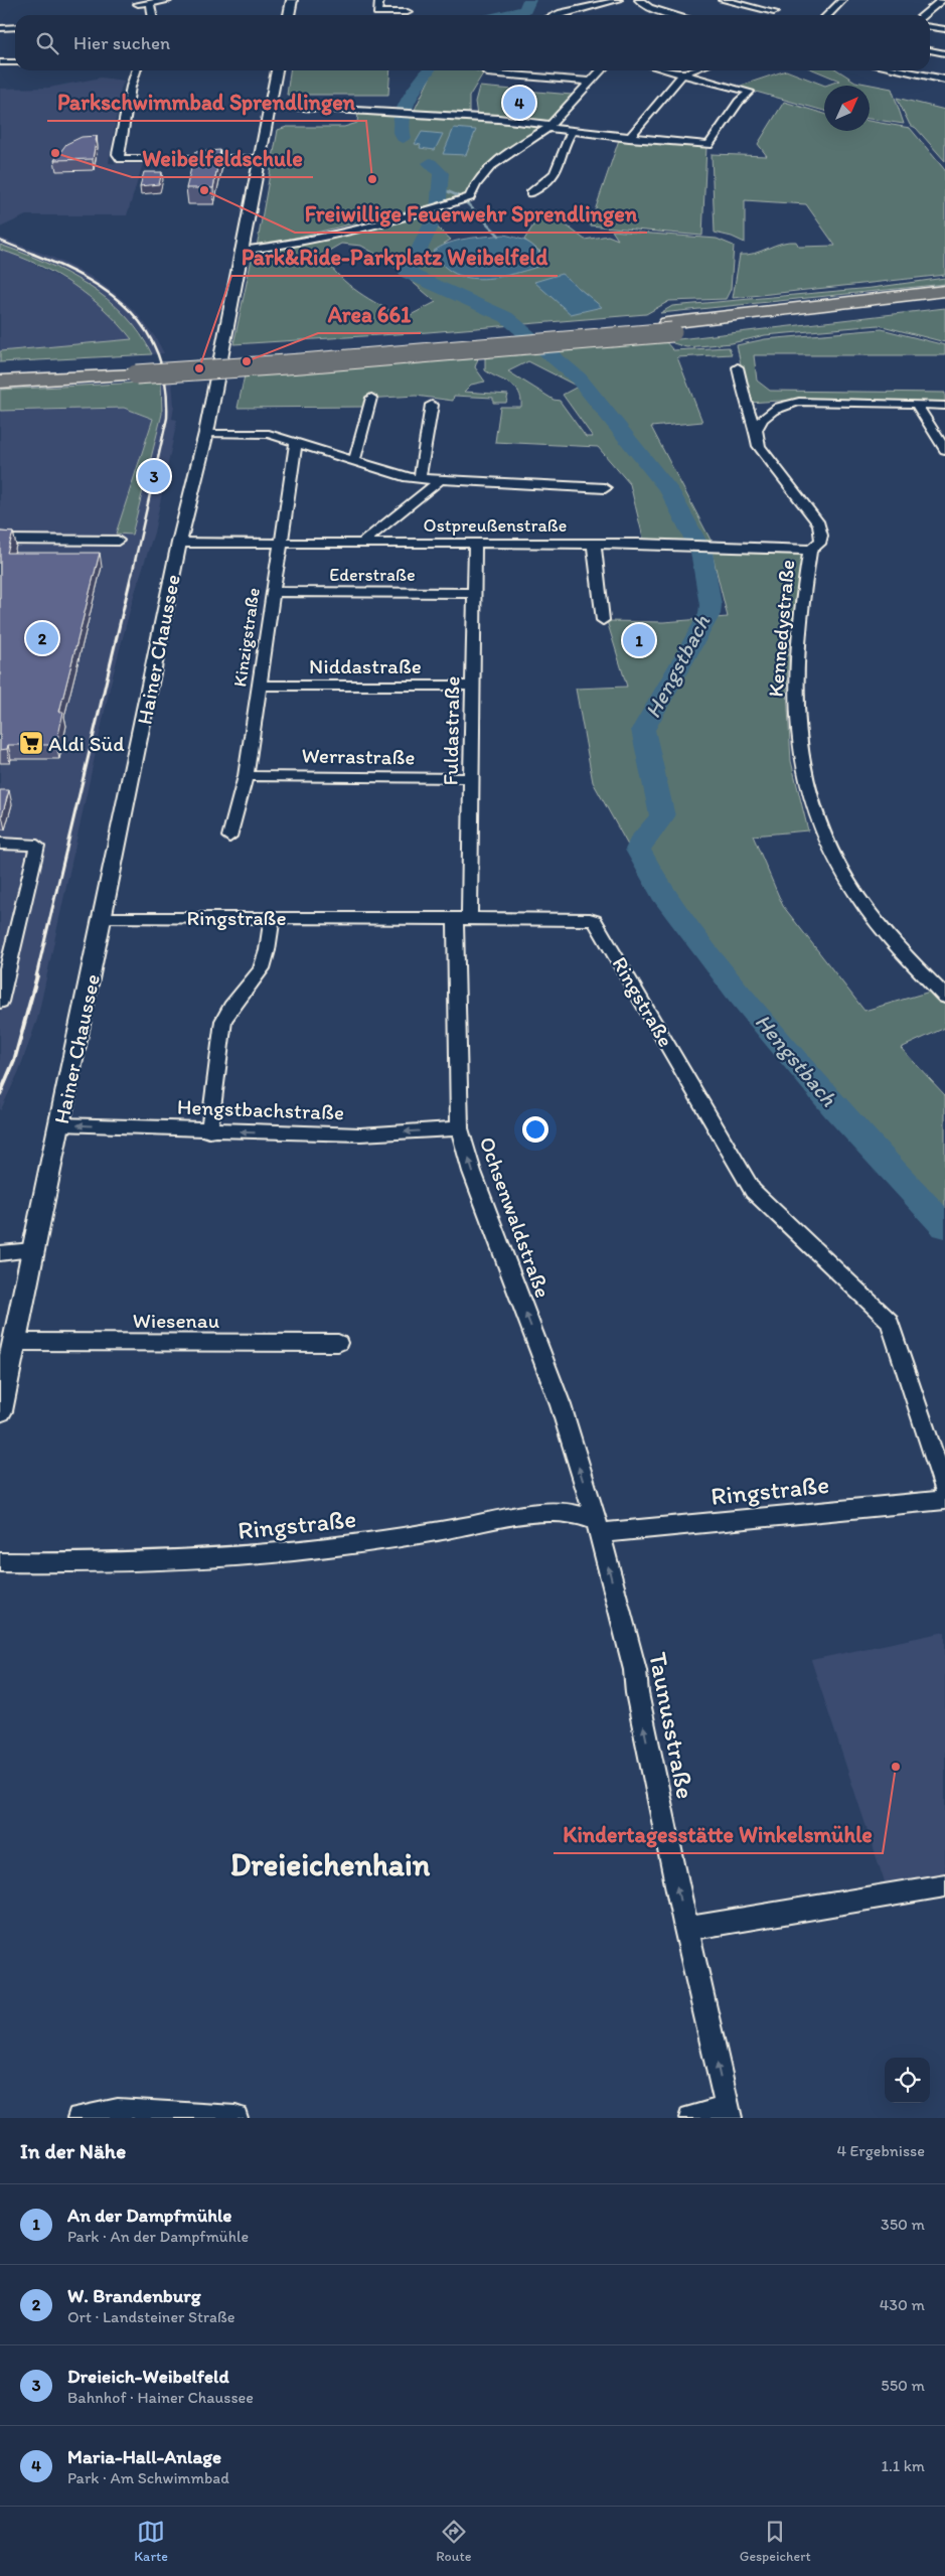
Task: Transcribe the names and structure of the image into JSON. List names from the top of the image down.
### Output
{
  "streets": {
    "street": [
      "Ostpreußenstraße",
      "Ederstraße",
      "Kennedystraße",
      "Kinzigstraße",
      "Hainer Chaussee",
      "Niddastraße",
      "Fuldastraße",
      "Werrastraße",
      "Ringstraße",
      "Hengstbachstraße",
      "Ochsenwaldstraße",
      "Wiesenau",
      "Taunusstraße"
    ]
  },
  "crossings": [
    ["Ostpreußenstraße", "Kennedystraße"],
    ["Ostpreußenstraße", "Kinzigstraße"],
    ["Ostpreußenstraße", "Hainer Chaussee"],
    ["Ostpreußenstraße", "Fuldastraße"],
    ["Ederstraße", "Kinzigstraße"],
    ["Ederstraße", "Fuldastraße"],
    ["Kinzigstraße", "Niddastraße"],
    ["Kinzigstraße", "Werrastraße"],
    ["Hainer Chaussee", "Ringstraße"],
    ["Hainer Chaussee", "Hengstbachstraße"],
    ["Hainer Chaussee", "Wiesenau"],
    ["Niddastraße", "Fuldastraße"],
    ["Fuldastraße", "Werrastraße"],
    ["Fuldastraße", "Ringstraße"],
    ["Fuldastraße", "Ochsenwaldstraße"],
    ["Ringstraße", "Ochsenwaldstraße"],
    ["Ringstraße", "Taunusstraße"],
    ["Hengstbachstraße", "Ochsenwaldstraße"],
    ["Ochsenwaldstraße", "Taunusstraße"]
  ],
  "one_way": ["Hengstbachstraße", "Ochsenwaldstraße", "Taunusstraße"],
  "districts": ["Dreieichenhain"],
  "water": ["Hengstbach"],
  "places": {
    "other": [
      "Weibelfeldschule",
      "Parkschwimmbad Sprendlingen",
      "Freiwillige Feuerwehr Sprendlingen",
      "Area 661",
      "Park&Ride-Parkplatz Weibelfeld",
      "Kindertagesstätte Winkelsmühle"
    ],
    "supermarket": ["Aldi Süd"]
  },
  "north": "top right",
  "page": {
    "search": "Hier suchen",
    "pins": [
      "4",
      "3",
      "2",
      "1"
    ],
    "heading": ["In der Nähe", "4 Ergebnisse"],
    "list": [
      {
        "mark": "1",
        "name": "An der Dampfmühle",
        "note": "Park · An der Dampfmühle",
        "value": "350 m"
      },
      {
        "mark": "2",
        "name": "W. Brandenburg",
        "note": "Ort · Landsteiner Straße",
        "value": "430 m"
      },
      {
        "mark": "3",
        "name": "Dreieich-Weibelfeld",
        "note": "Bahnhof · Hainer Chaussee",
        "value": "550 m"
      },
      {
        "mark": "4",
        "name": "Maria-Hall-Anlage",
        "note": "Park · Am Schwimmbad",
        "value": "1.1 km"
      }
    ],
    "nav": ["Karte", "Route", "Gespeichert"]
  }
}
